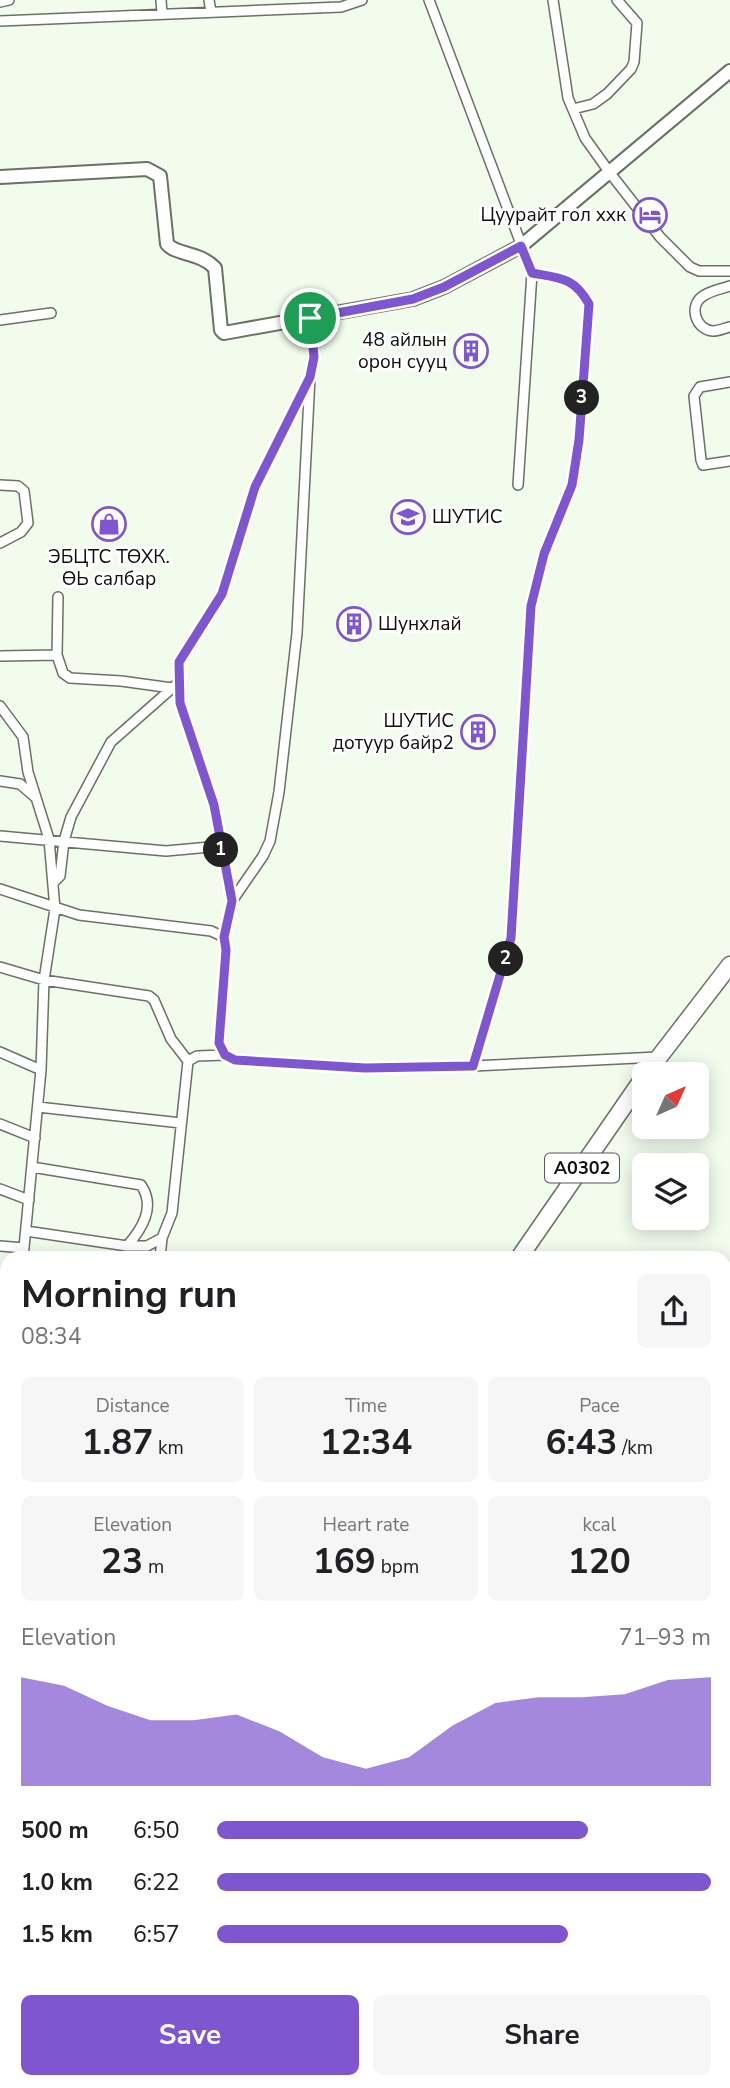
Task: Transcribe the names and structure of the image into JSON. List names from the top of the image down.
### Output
{
  "streets": {
    "highway": ["A0302"]
  },
  "places": {
    "hotel": ["Цуурайт гол ххк"],
    "building": ["48 айлын орон сууц", "Шунхлай", "ШУТИС дотуур байр2"],
    "school or university": ["ШУТИС"],
    "shop": ["ЭБЦТС ТӨХК. ӨЬ салбар"]
  },
  "north": "top right",
  "page": {
    "pins": ["3", "1", "2"],
    "heading": ["Morning run", "08:34"],
    "stats": [
      ["Distance", "1.87 km"],
      ["Time", "12:34"],
      ["Pace", "6:43 /km"],
      ["Elevation", "23 m"],
      ["Heart rate", "169 bpm"],
      ["kcal", "120"]
    ],
    "chart": ["Elevation", "71–93 m"],
    "list": [
      {
        "name": "500 m",
        "note": "6:50"
      },
      {
        "name": "1.0 km",
        "note": "6:22"
      },
      {
        "name": "1.5 km",
        "note": "6:57"
      }
    ],
    "buttons": ["Save", "Share"]
  }
}
